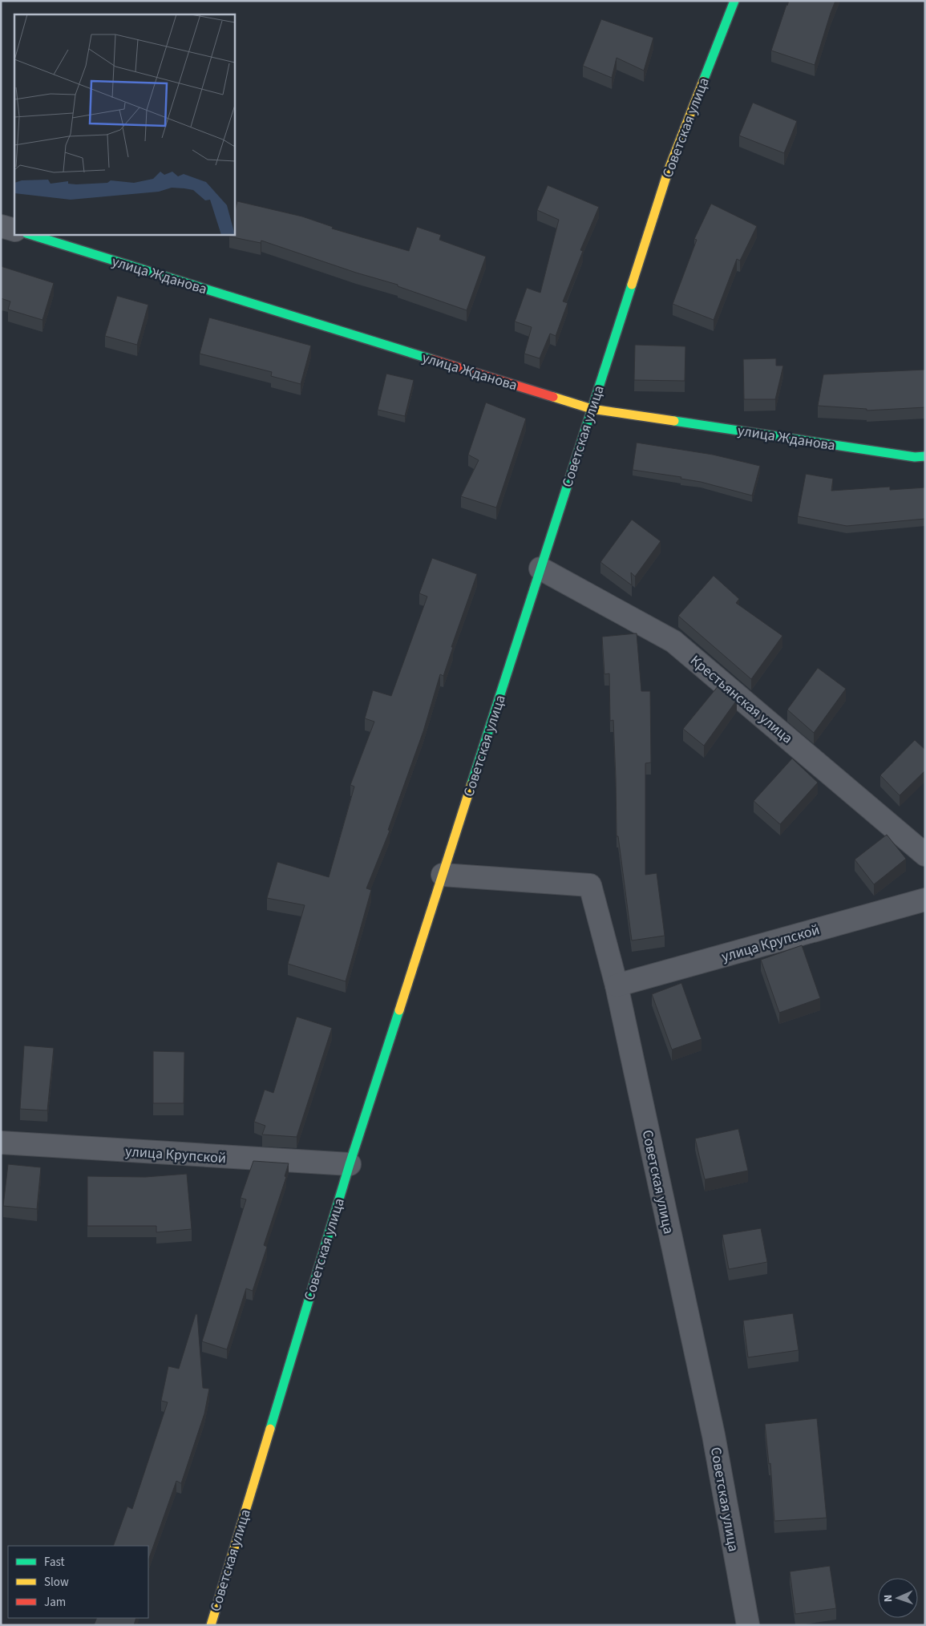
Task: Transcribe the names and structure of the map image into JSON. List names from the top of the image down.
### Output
{
  "streets": {
    "street": [
      "Советская улица",
      "улица Жданова",
      "Крестьянская улица",
      "улица Крупской"
    ]
  },
  "crossings": [
    ["Советская улица", "улица Жданова"],
    ["Советская улица", "Крестьянская улица"],
    ["Советская улица", "улица Крупской"]
  ],
  "legend": ["Fast", "Slow", "Jam"],
  "north": "left"
}
